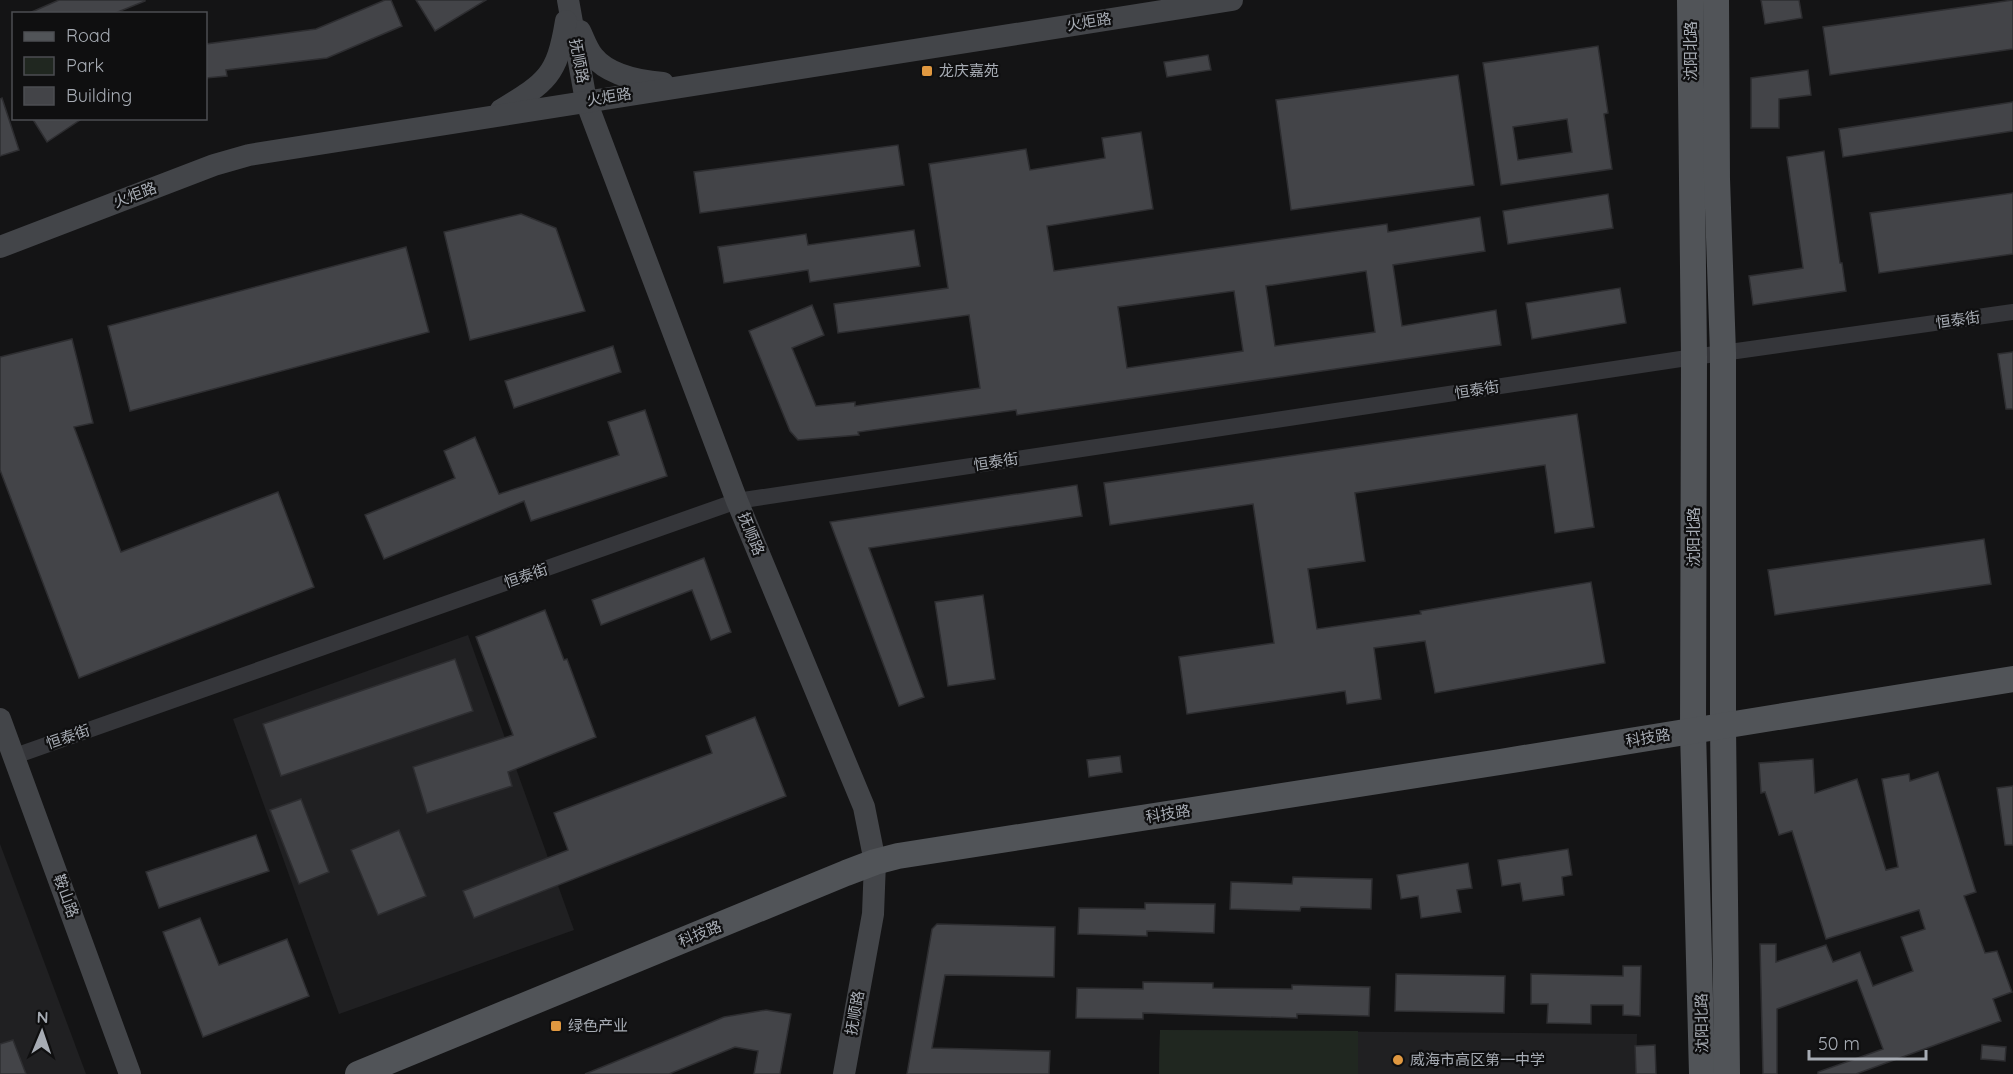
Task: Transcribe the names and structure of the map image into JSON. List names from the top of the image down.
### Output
{
  "streets": {
    "main road": [
      "火炬路",
      "沈阳北路",
      "抚顺路",
      "科技路",
      "鞍山路"
    ],
    "street": ["恒泰街"]
  },
  "crossings": [
    ["火炬路", "抚顺路"],
    ["沈阳北路", "恒泰街"],
    ["沈阳北路", "科技路"],
    ["抚顺路", "恒泰街"],
    ["抚顺路", "科技路"],
    ["恒泰街", "鞍山路"]
  ],
  "places": {
    "transit": ["龙庆嘉苑", "绿色产业"],
    "other": ["威海市高区第一中学"]
  },
  "legend": ["Road", "Park", "Building"],
  "scale_bar": "50 m",
  "north": "top"
}
